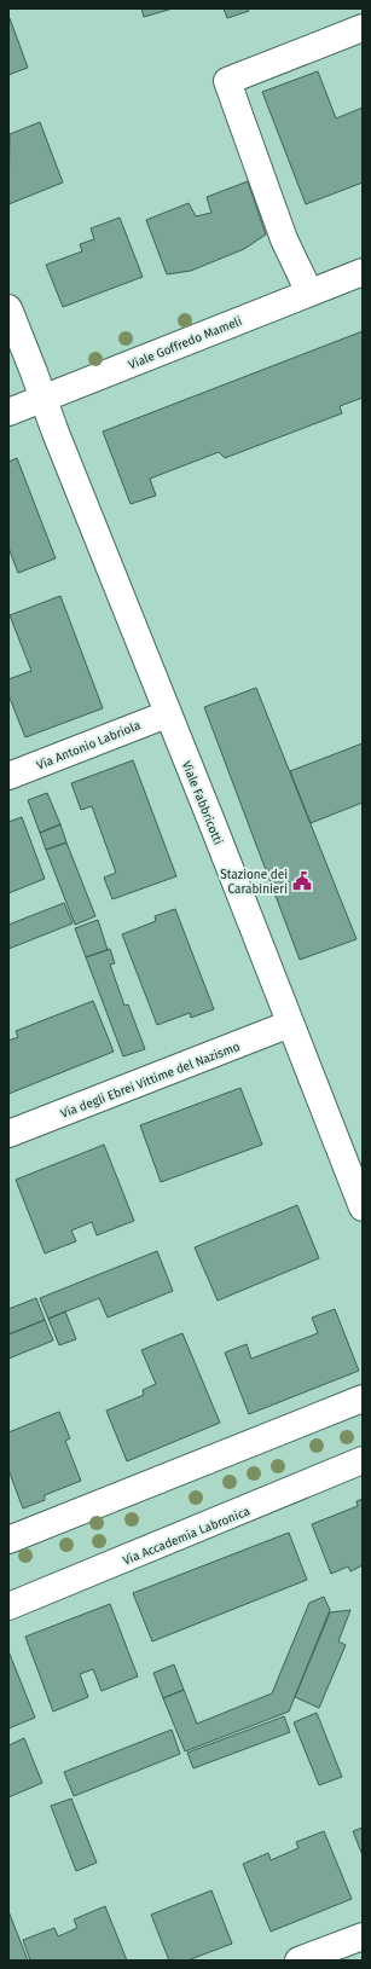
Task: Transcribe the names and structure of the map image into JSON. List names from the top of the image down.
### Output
{
  "streets": {
    "street": [
      "Viale Goffredo Mameli",
      "Via Antonio Labriola",
      "Viale Fabbricotti",
      "Via degli Ebrei Vittime del Nazismo",
      "Via Accademia Labronica"
    ]
  },
  "crossings": [
    ["Viale Goffredo Mameli", "Viale Fabbricotti"],
    ["Via Antonio Labriola", "Viale Fabbricotti"],
    ["Viale Fabbricotti", "Via degli Ebrei Vittime del Nazismo"]
  ],
  "places": {
    "public building": ["Stazione dei Carabinieri"]
  }
}
